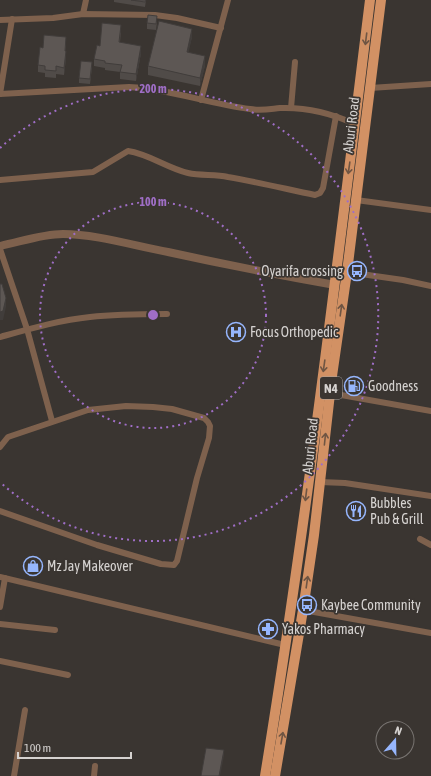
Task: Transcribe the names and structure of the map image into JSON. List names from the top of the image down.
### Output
{
  "streets": {
    "highway": ["Aburi Road", "N4"]
  },
  "places": {
    "bus stop": ["Oyarifa crossing", "Kaybee Community"],
    "hospital": ["Focus Orthopedic"],
    "fuel station": ["Goodness"],
    "restaurant": ["Bubbles Pub & Grill"],
    "shop": ["Mz Jay Makeover"],
    "pharmacy": ["Yakos Pharmacy"]
  },
  "scale_bar": "100 m",
  "north": "top",
  "rings": ["200 m", "100 m"]
}
